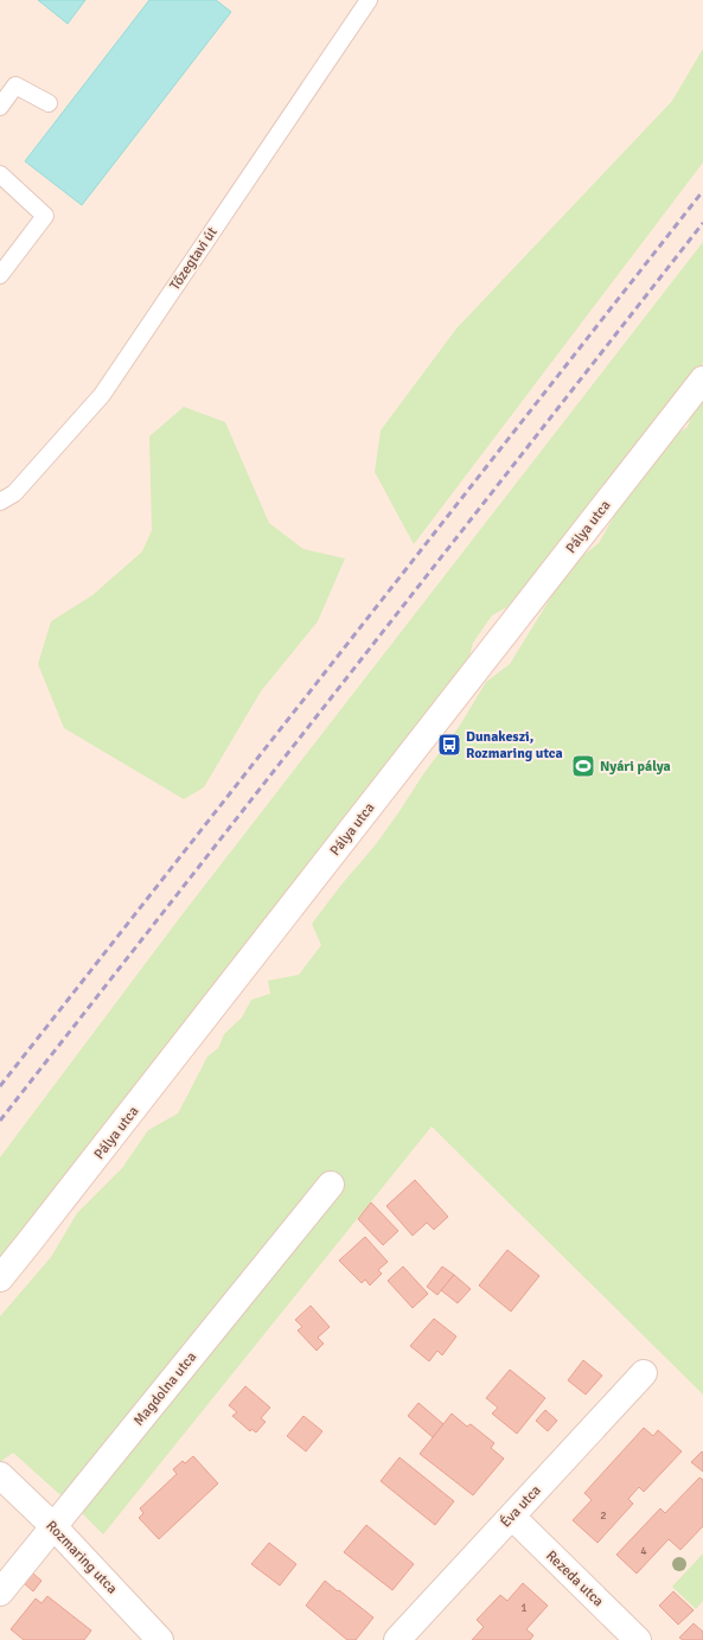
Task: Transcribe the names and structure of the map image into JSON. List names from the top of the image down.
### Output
{
  "streets": {
    "street": [
      "Pálya utca",
      "Magdolna utca",
      "Éva utca",
      "Rozmaring utca",
      "Rezeda utca"
    ],
    "lane": ["Tőzegtavi út"]
  },
  "crossings": [
    ["Magdolna utca", "Rozmaring utca"],
    ["Éva utca", "Rezeda utca"]
  ],
  "places": {
    "bus stop": ["Dunakeszi, Rozmaring utca"],
    "sports": ["Nyári pálya"]
  },
  "house_numbers": ["2", "4", "1"]
}
